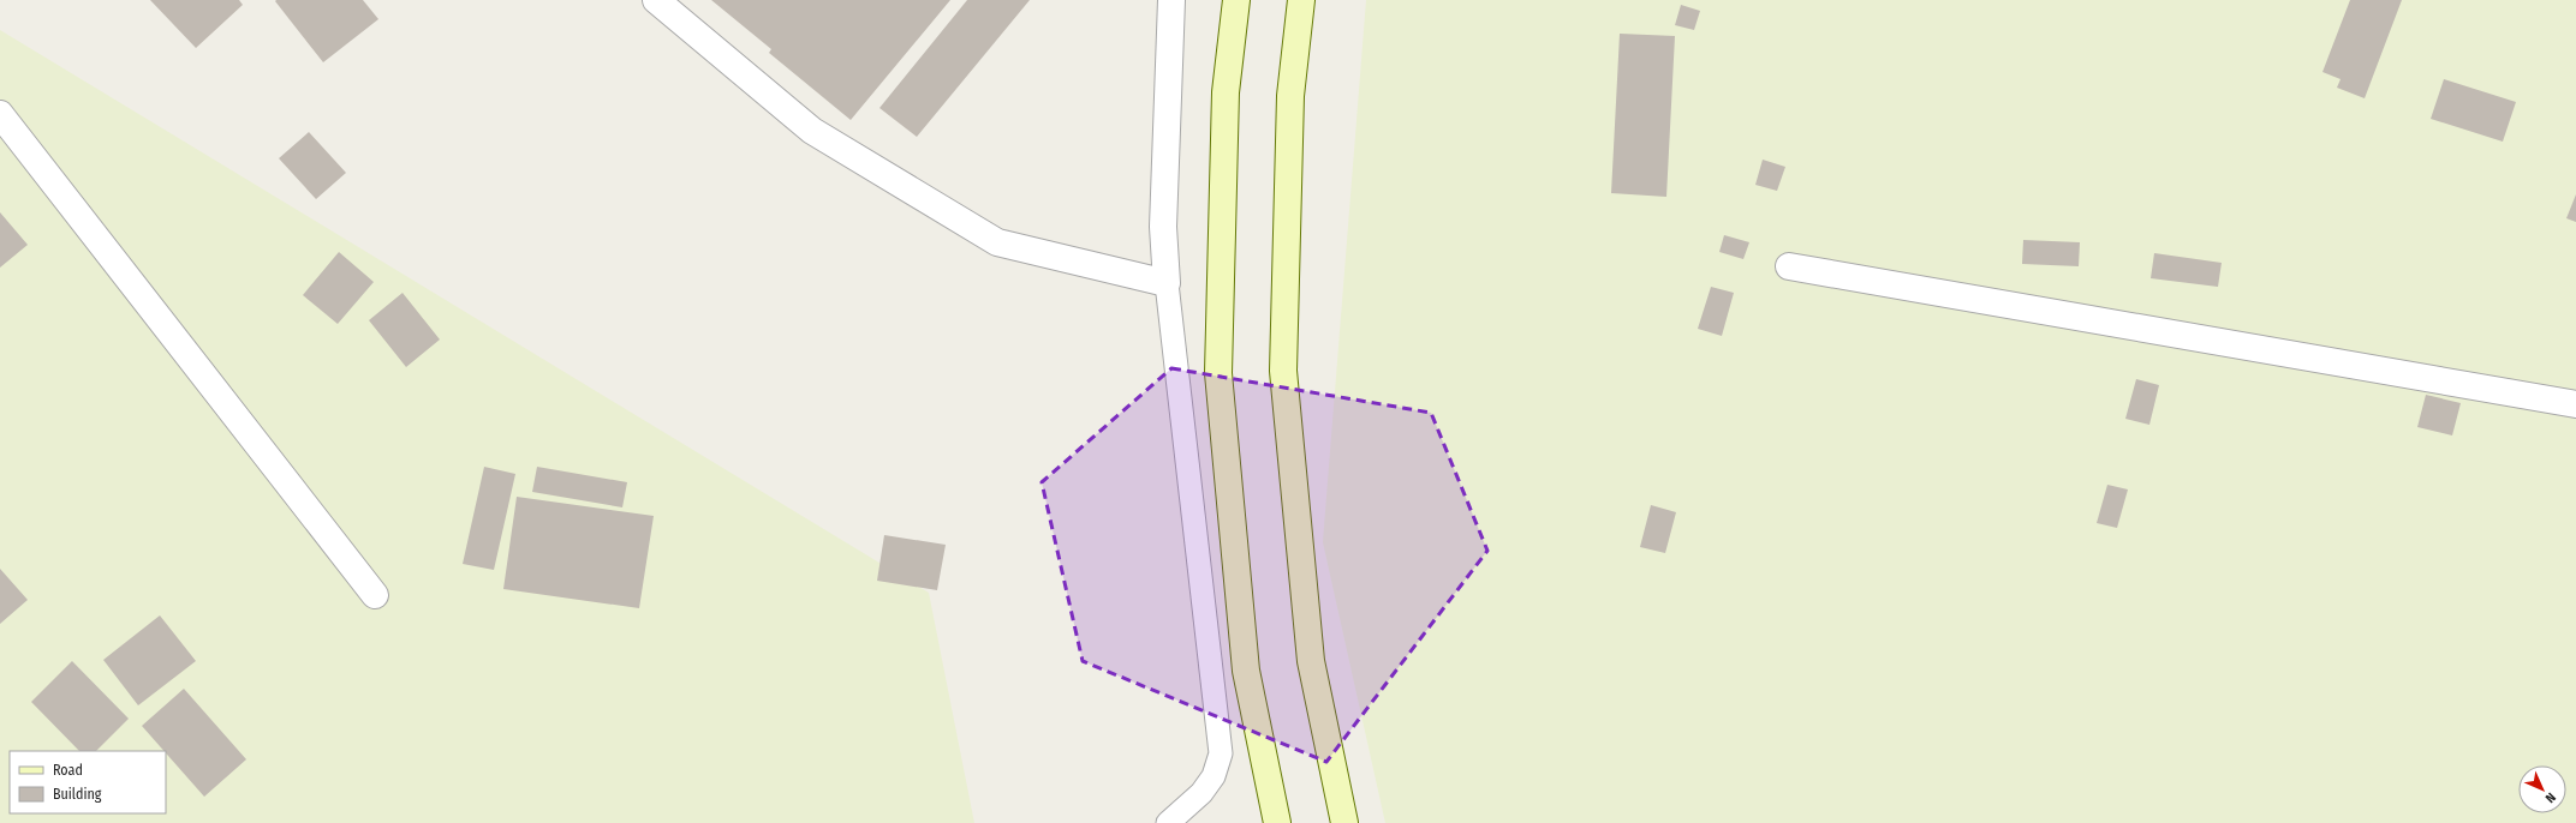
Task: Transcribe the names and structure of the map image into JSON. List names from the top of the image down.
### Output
{
  "legend": ["Road", "Building"],
  "north": "bottom right"
}
